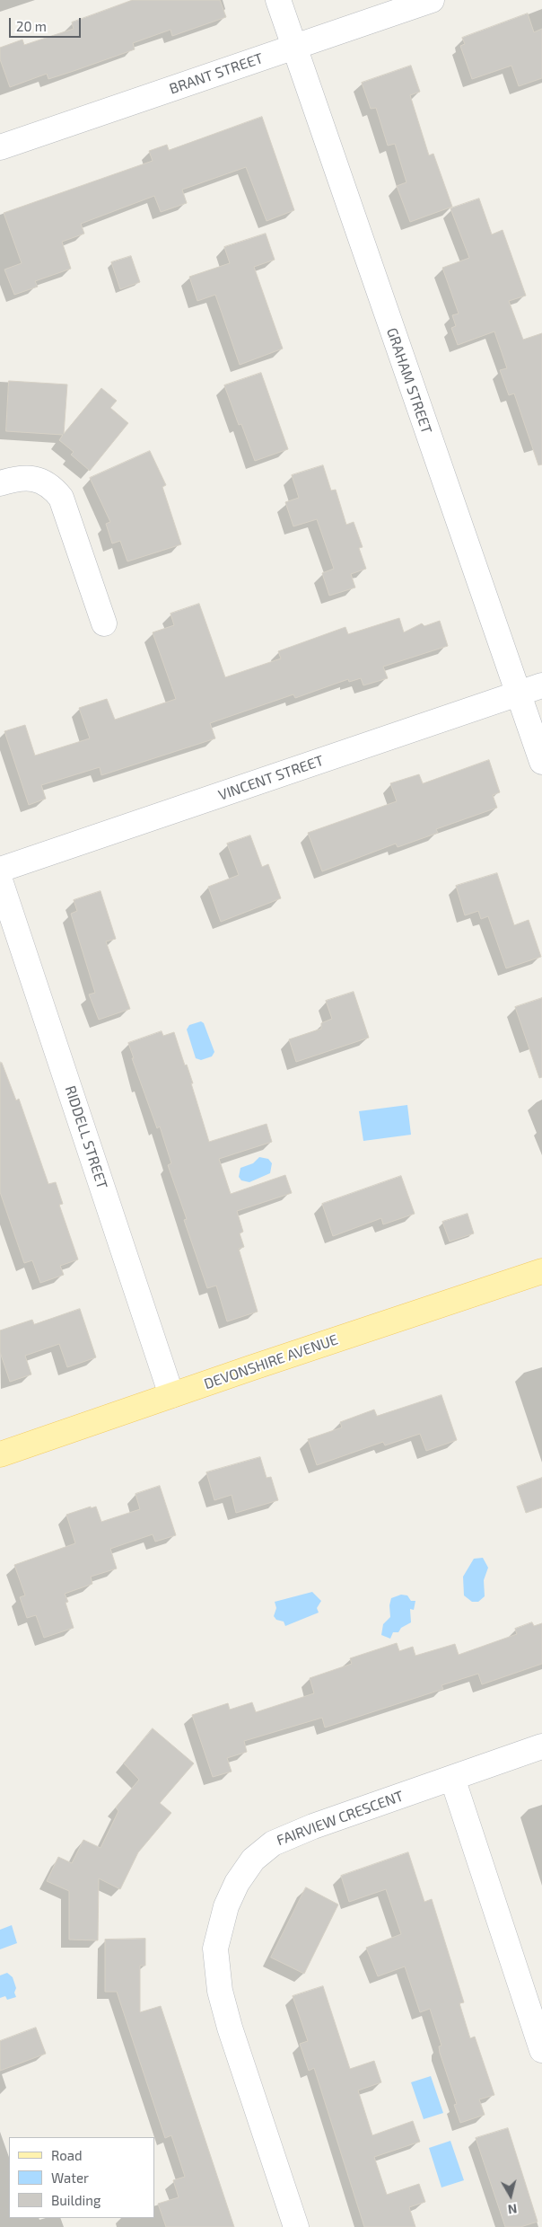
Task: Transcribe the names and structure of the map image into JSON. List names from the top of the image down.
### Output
{
  "streets": {
    "main road": ["DEVONSHIRE AVENUE"],
    "street": [
      "BRANT STREET",
      "GRAHAM STREET",
      "VINCENT STREET",
      "RIDDELL STREET",
      "FAIRVIEW CRESCENT"
    ]
  },
  "crossings": [
    ["BRANT STREET", "GRAHAM STREET"],
    ["GRAHAM STREET", "VINCENT STREET"],
    ["RIDDELL STREET", "DEVONSHIRE AVENUE"]
  ],
  "legend": ["Road", "Water", "Building"],
  "scale_bar": "20 m",
  "north": "bottom"
}
